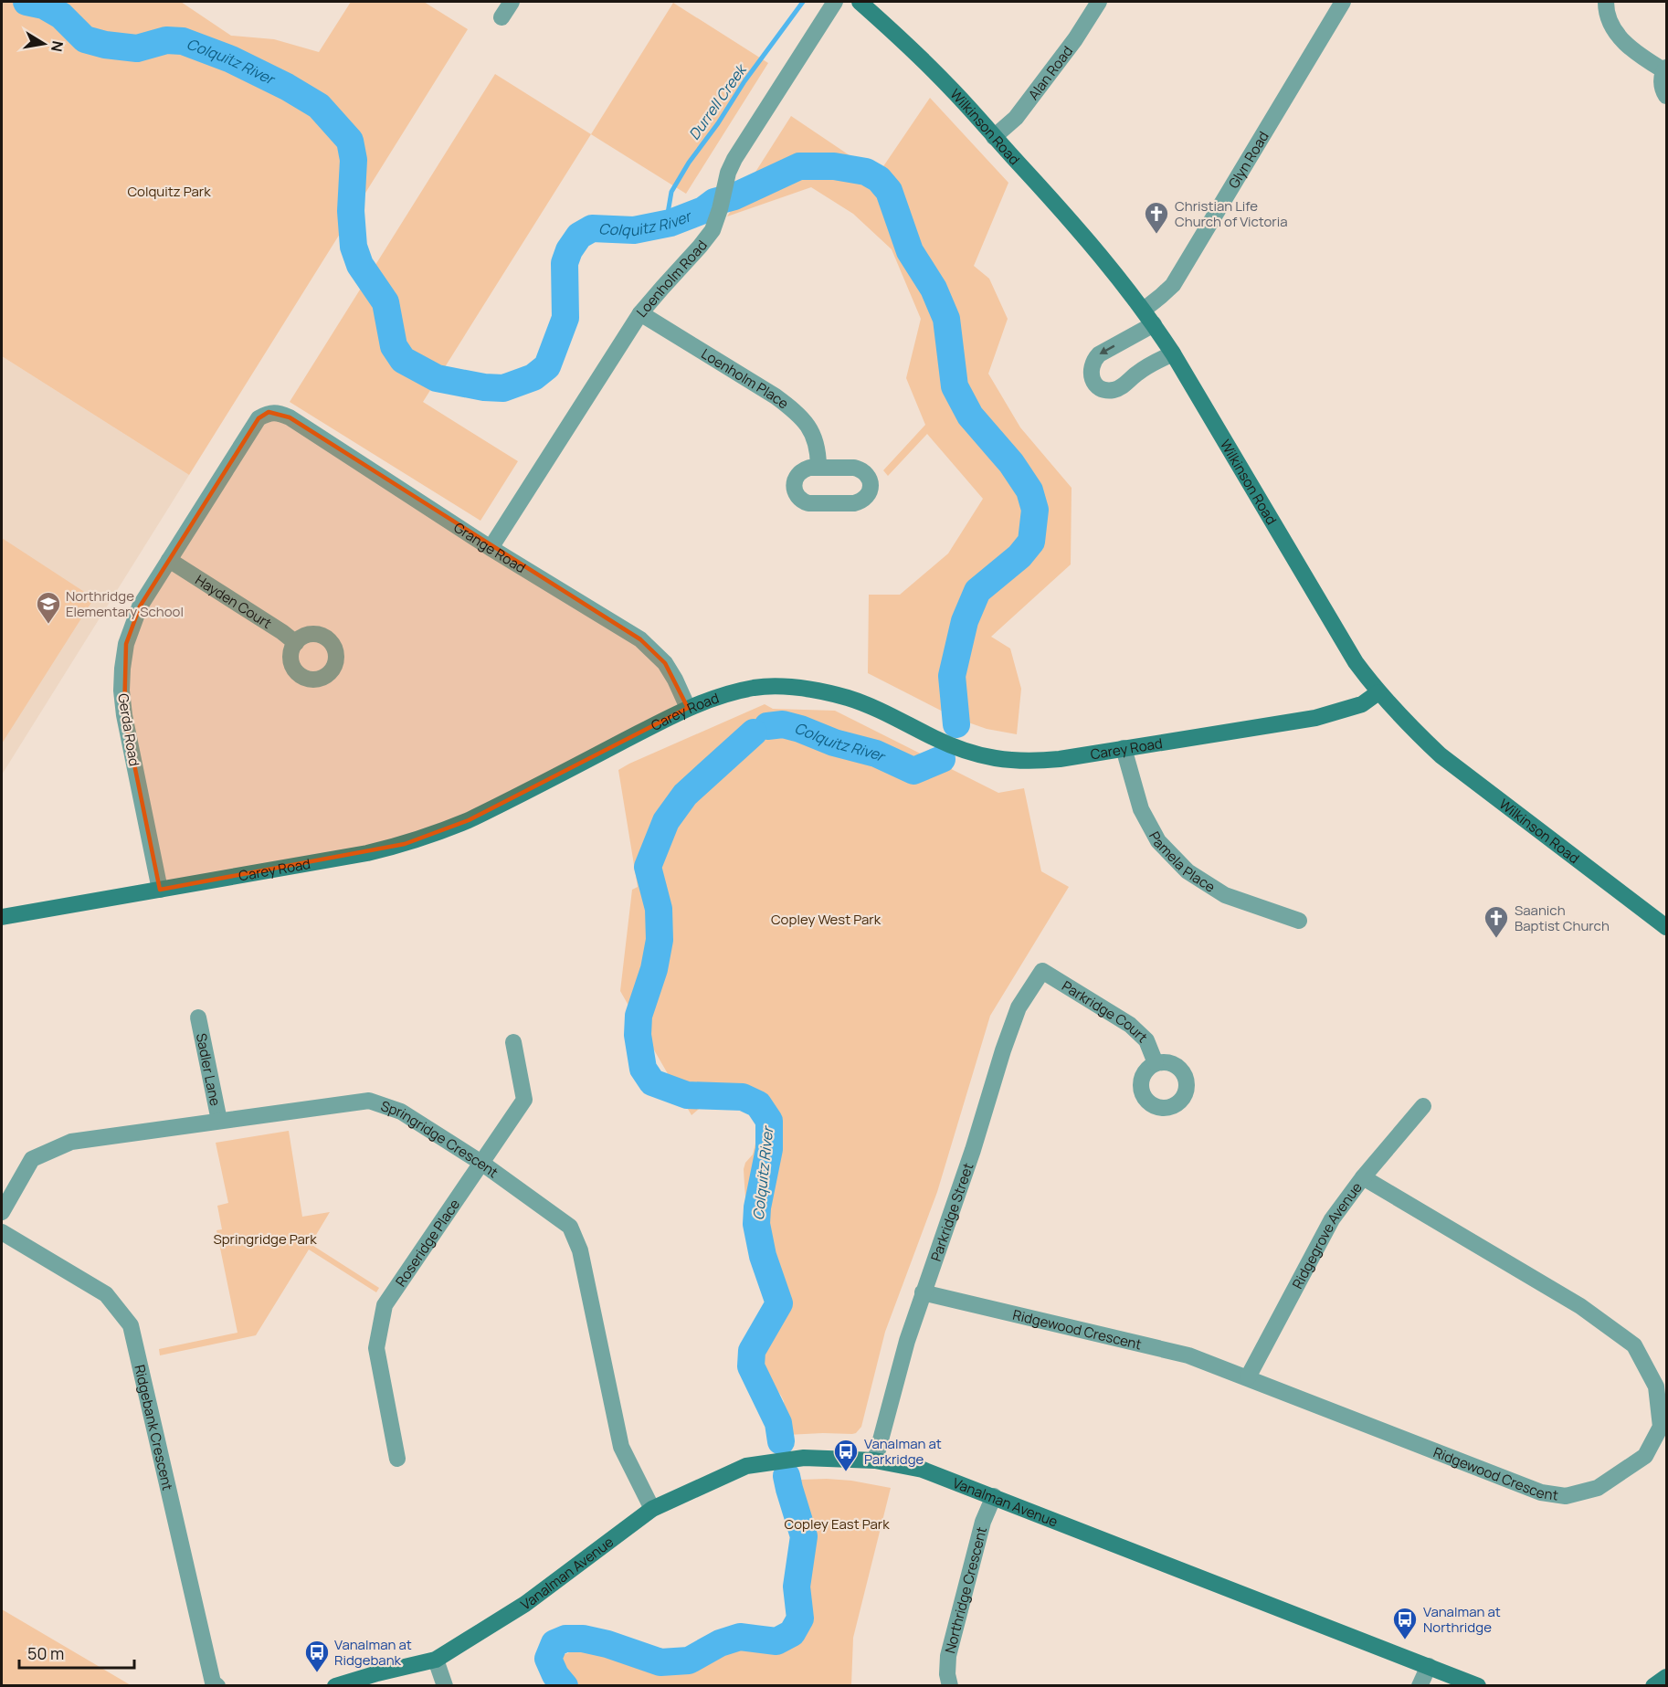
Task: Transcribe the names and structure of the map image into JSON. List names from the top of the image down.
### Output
{
  "streets": {
    "street": [
      "Alan Road",
      "Wilkinson Road",
      "Glyn Road",
      "Loenholm Road",
      "Loenholm Place",
      "Grange Road",
      "Hayden Court",
      "Carey Road",
      "Gerda Road",
      "Pamela Place",
      "Parkridge Court",
      "Sadler Lane",
      "Springridge Crescent",
      "Parkridge Street",
      "Ridgegrove Avenue",
      "Roseridge Place",
      "Ridgewood Crescent",
      "Ridgebank Crescent",
      "Vanalman Avenue",
      "Northridge Crescent"
    ]
  },
  "crossings": [
    ["Alan Road", "Wilkinson Road"],
    ["Wilkinson Road", "Glyn Road"],
    ["Wilkinson Road", "Carey Road"],
    ["Loenholm Road", "Loenholm Place"],
    ["Loenholm Road", "Grange Road"],
    ["Grange Road", "Carey Road"],
    ["Grange Road", "Gerda Road"],
    ["Hayden Court", "Gerda Road"],
    ["Carey Road", "Gerda Road"],
    ["Carey Road", "Pamela Place"],
    ["Parkridge Court", "Parkridge Street"],
    ["Sadler Lane", "Springridge Crescent"],
    ["Springridge Crescent", "Roseridge Place"],
    ["Springridge Crescent", "Vanalman Avenue"],
    ["Parkridge Street", "Ridgewood Crescent"],
    ["Parkridge Street", "Vanalman Avenue"],
    ["Ridgegrove Avenue", "Ridgewood Crescent"],
    ["Vanalman Avenue", "Northridge Crescent"]
  ],
  "water": ["Colquitz River", "Durrell Creek"],
  "parks": [
    "Colquitz Park",
    "Copley West Park",
    "Springridge Park",
    "Copley East Park"
  ],
  "places": {
    "church": ["Christian Life Church of Victoria", "Saanich Baptist Church"],
    "school or university": ["Northridge Elementary School"],
    "bus stop": ["Vanalman at Parkridge", "Vanalman at Northridge", "Vanalman at Ridgebank"]
  },
  "scale_bar": "50 m",
  "north": "right"
}
